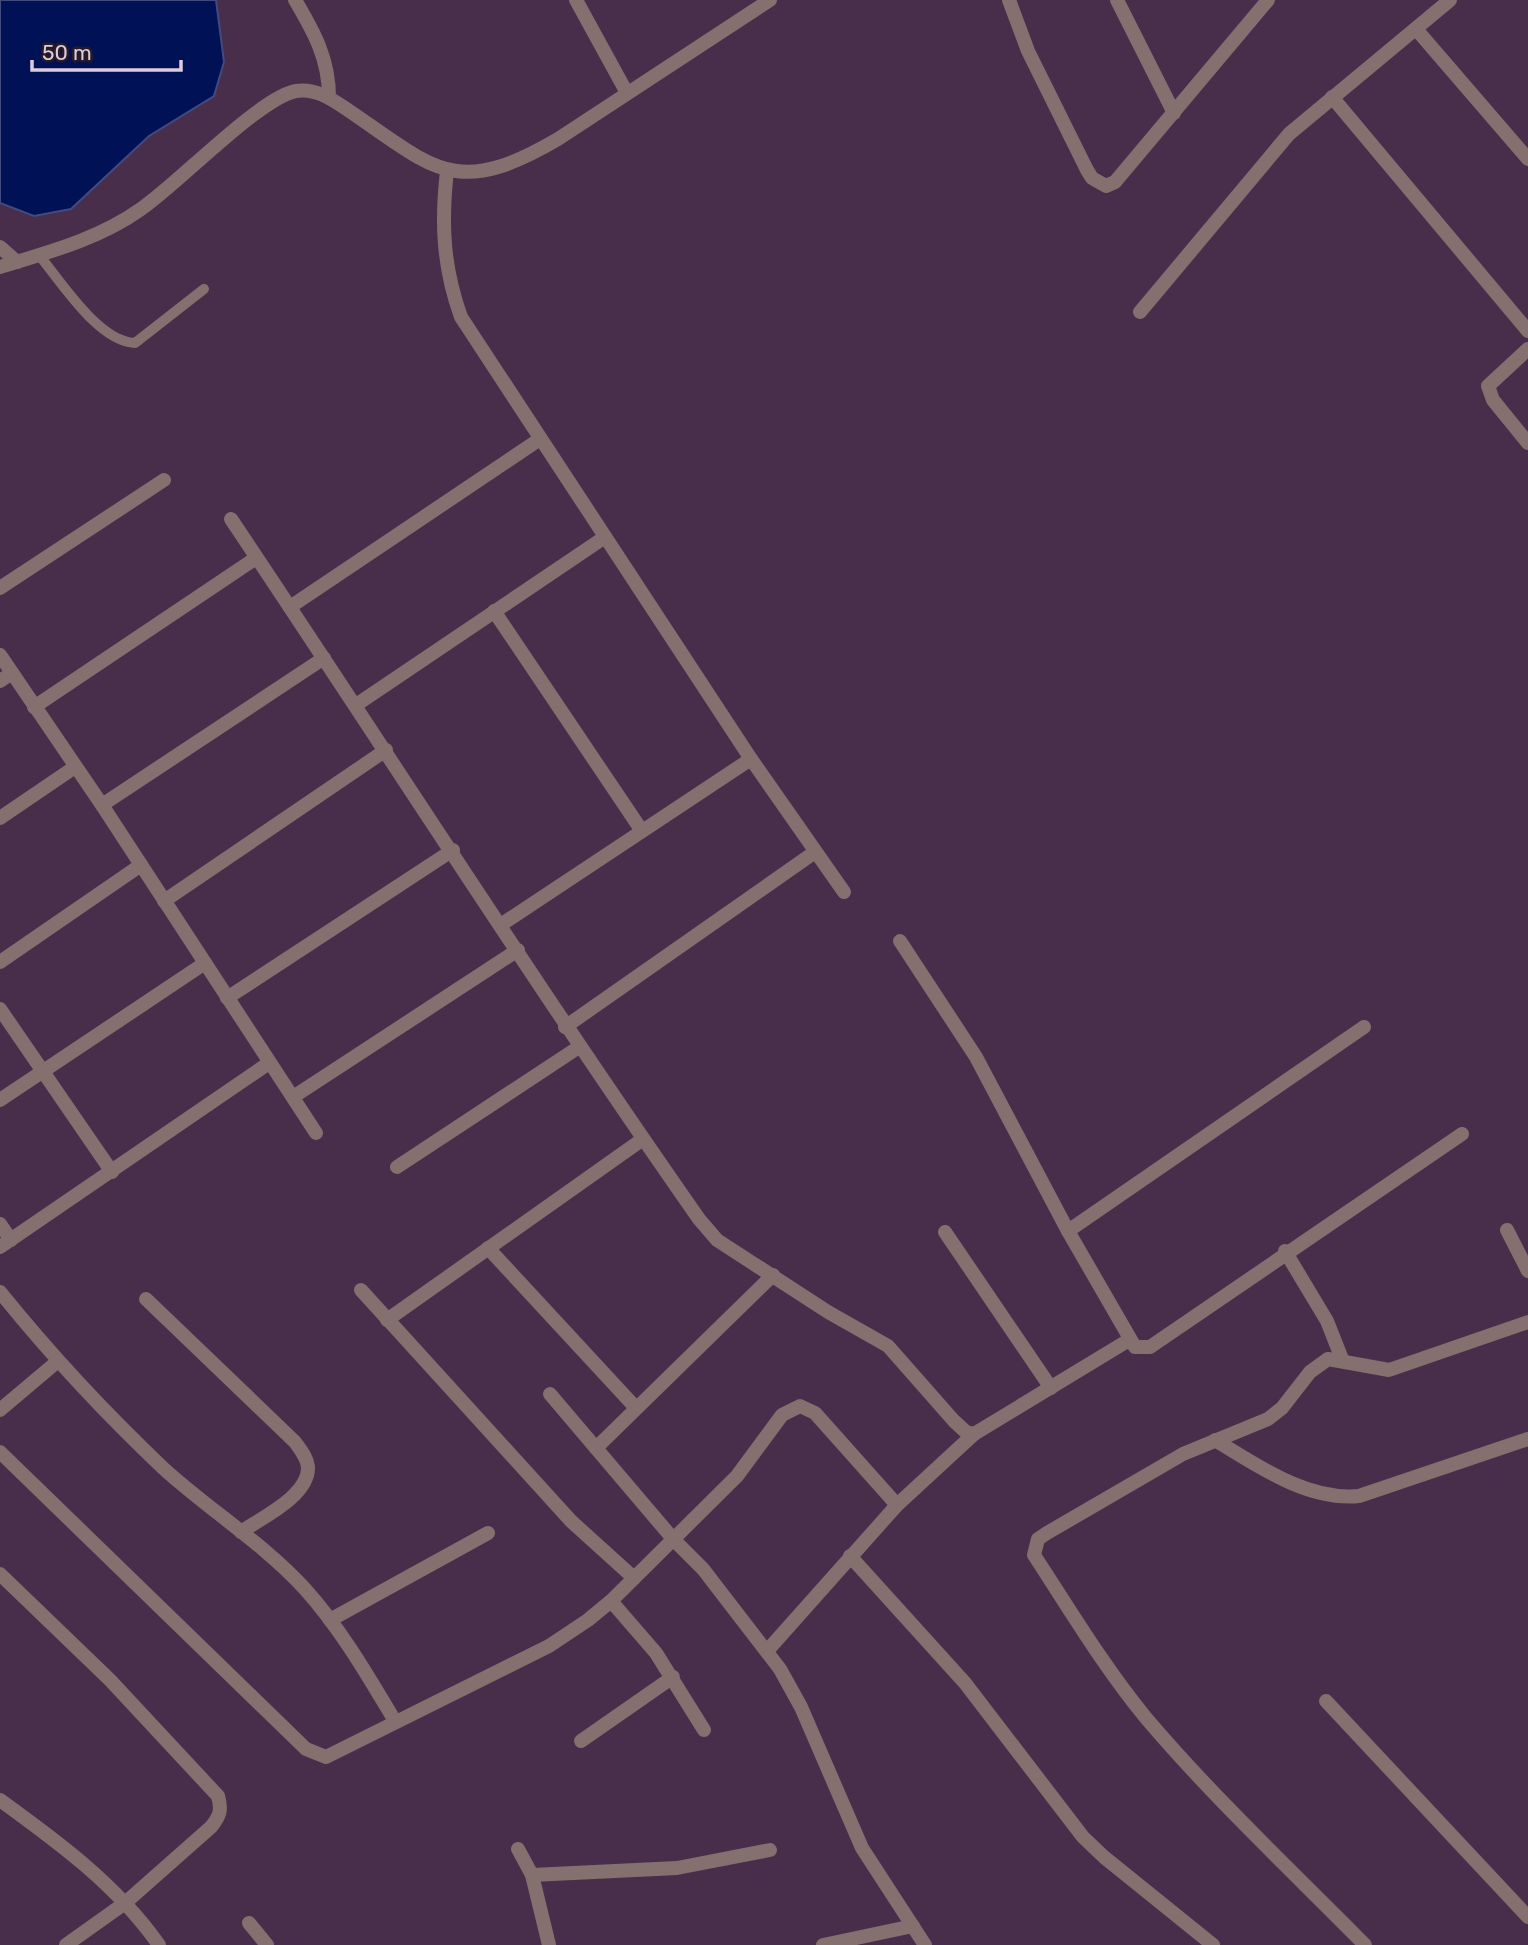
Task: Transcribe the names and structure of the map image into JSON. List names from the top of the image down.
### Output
{
  "scale_bar": "50 m"
}
